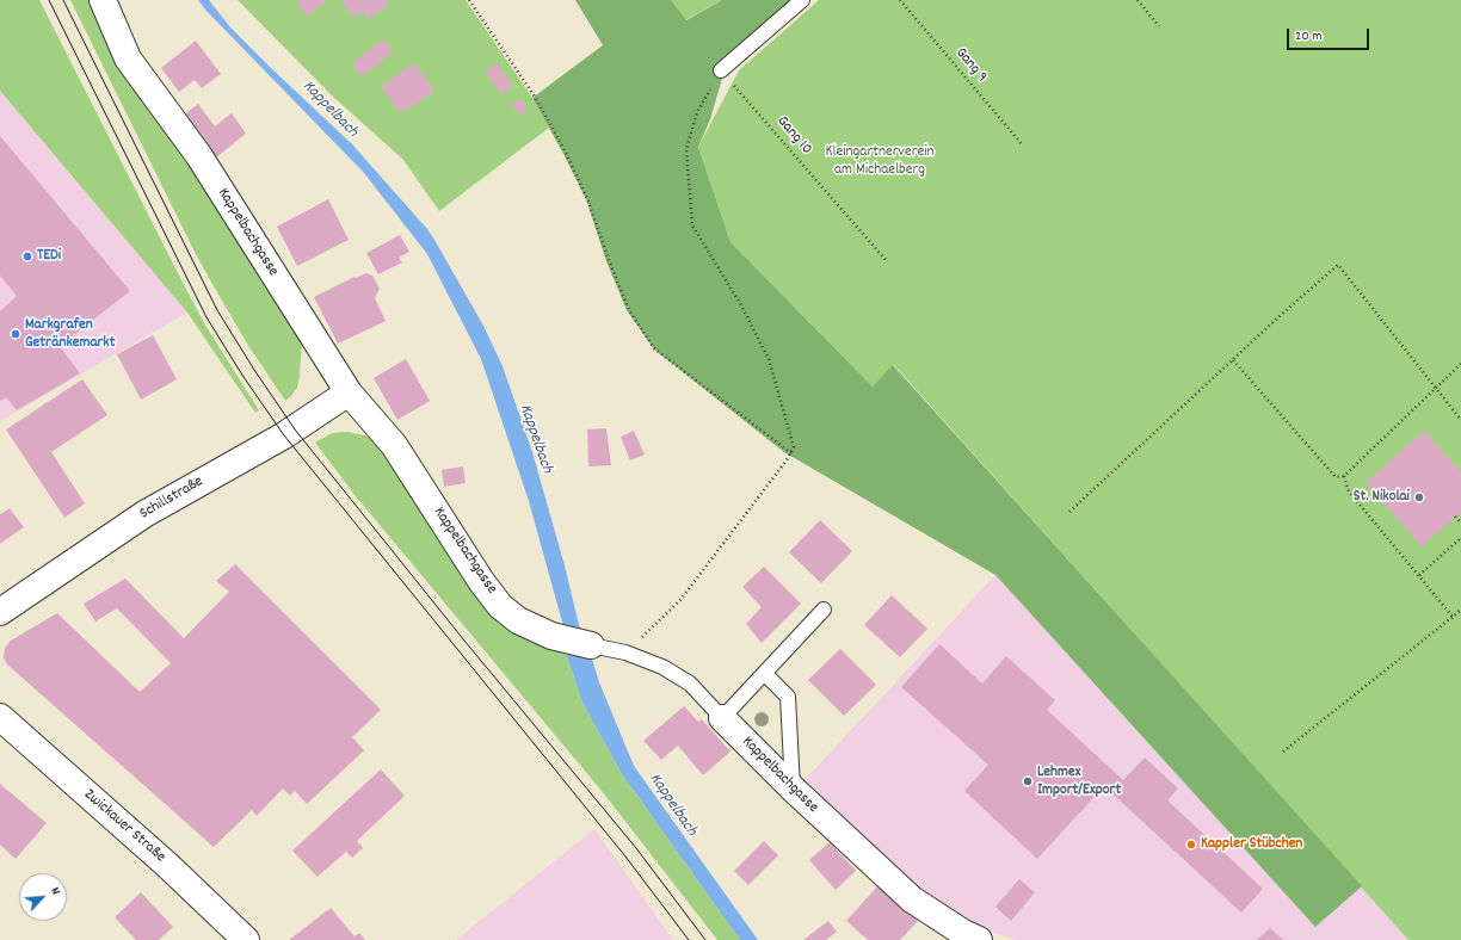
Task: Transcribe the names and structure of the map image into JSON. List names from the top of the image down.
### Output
{
  "streets": {
    "street": ["Kappelbachgasse", "Schillstraße", "Zwickauer Straße"],
    "path": ["Gang 9", "Gang 10"]
  },
  "crossings": [
    ["Kappelbachgasse", "Schillstraße"]
  ],
  "water": ["Kappelbach"],
  "parks": ["Kleingartnerverein am Michaelberg"],
  "places": [
    "TEDi",
    "Markgrafen Getränkemarkt",
    "St. Nikolai",
    "Lehmex Import/Export",
    "Kappler Stübchen"
  ],
  "scale_bar": "20 m",
  "north": "top right"
}
